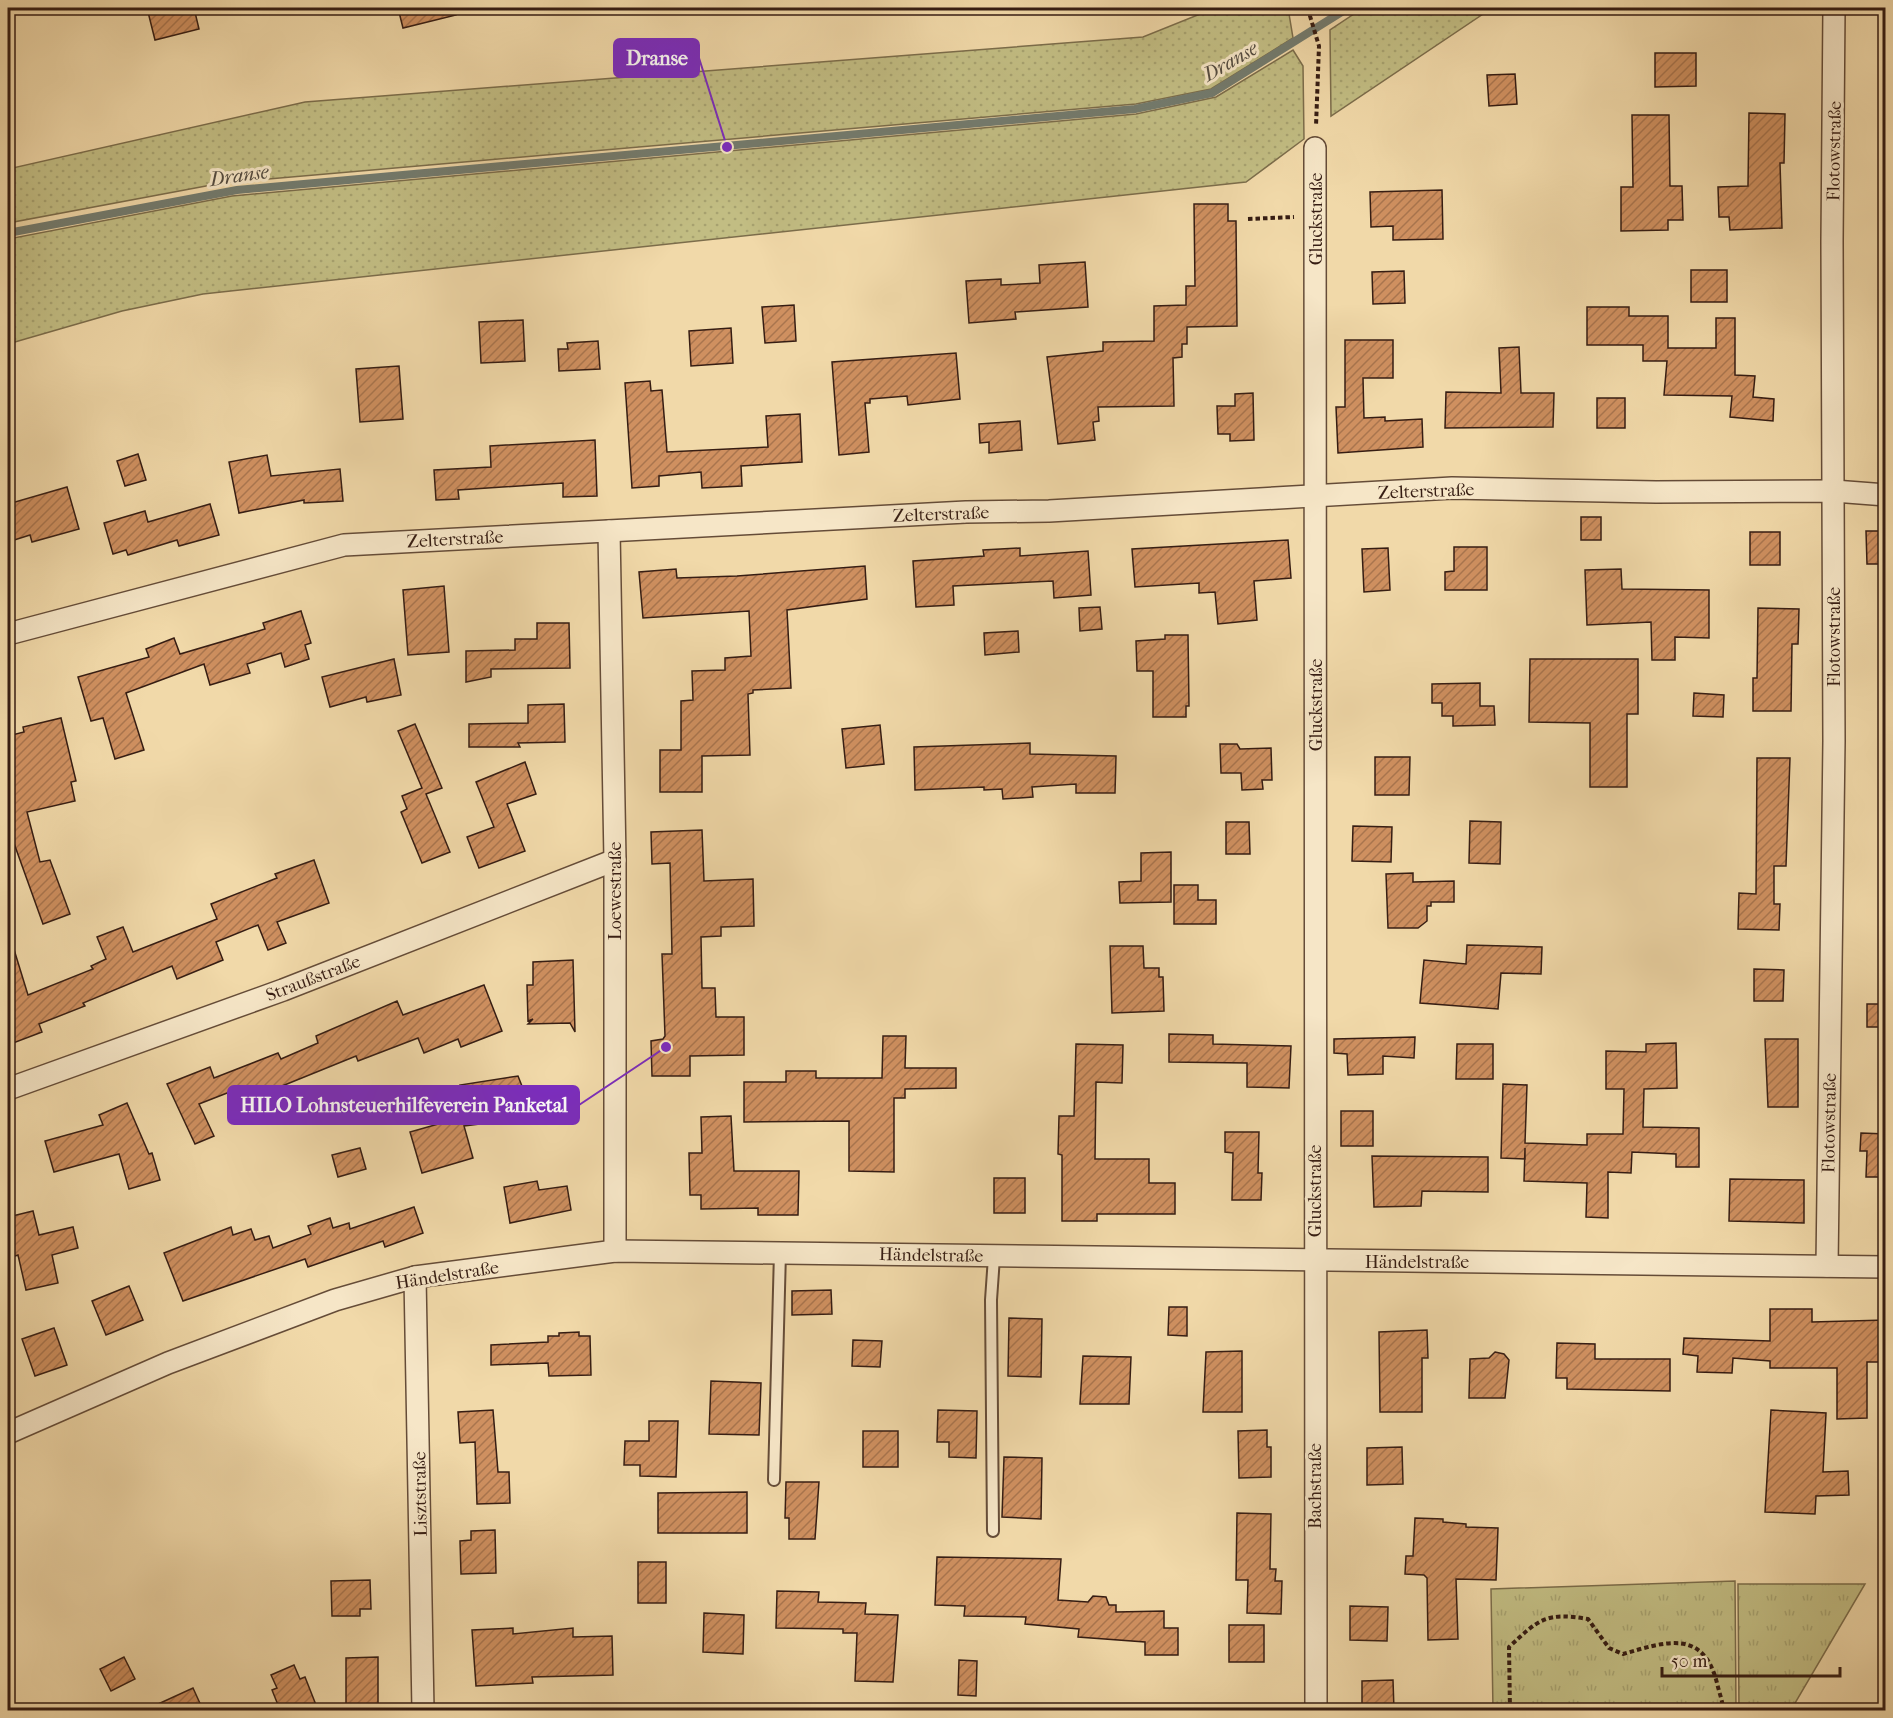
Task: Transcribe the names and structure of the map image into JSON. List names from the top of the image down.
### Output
{
  "streets": {
    "street": [
      "Flotowstraße",
      "Gluckstraße",
      "Zelterstraße",
      "Loewestraße",
      "Straußstraße",
      "Händelstraße",
      "Bachstraße",
      "Lisztstraße"
    ]
  },
  "crossings": [
    ["Flotowstraße", "Zelterstraße"],
    ["Flotowstraße", "Händelstraße"],
    ["Gluckstraße", "Zelterstraße"],
    ["Gluckstraße", "Händelstraße"],
    ["Gluckstraße", "Bachstraße"],
    ["Zelterstraße", "Loewestraße"],
    ["Loewestraße", "Straußstraße"],
    ["Loewestraße", "Händelstraße"],
    ["Händelstraße", "Bachstraße"],
    ["Händelstraße", "Lisztstraße"]
  ],
  "water": ["Dranse"],
  "places": ["Dranse", "HILO Lohnsteuerhilfeverein Panketal"],
  "scale_bar": "50 m"
}
